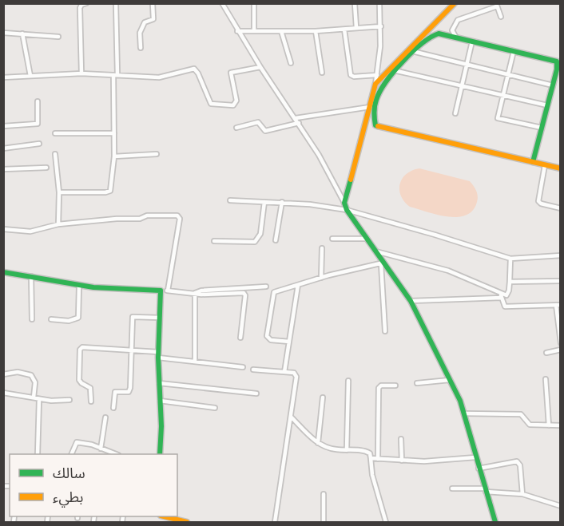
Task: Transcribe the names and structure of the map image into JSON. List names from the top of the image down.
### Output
{
  "legend": ["سالك", "بطيء"]
}
